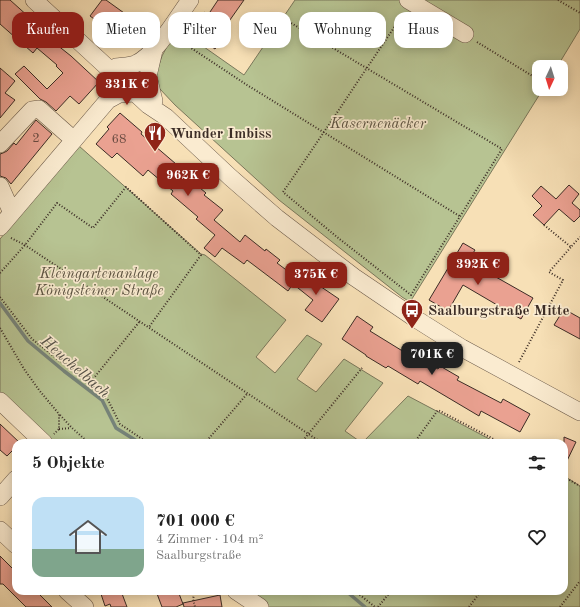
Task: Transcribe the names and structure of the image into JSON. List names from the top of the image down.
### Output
{
  "water": ["Heuchelbach"],
  "parks": ["Kasernenäcker", "Kleingartenanlage Königsteiner Straße"],
  "places": {
    "restaurant": ["Wunder Imbiss"],
    "bus stop": ["Saalburgstraße Mitte"]
  },
  "house_numbers": ["2", "68"],
  "north": "bottom",
  "page": {
    "chip": [
      "Kaufen",
      "Mieten",
      "Filter",
      "Neu",
      "Wohnung",
      "Haus"
    ],
    "price": [
      "331K €",
      "962K €",
      "392K €",
      "375K €",
      "701K €"
    ],
    "heading": "5 Objekte",
    "list": [
      {
        "name": "701 000 €",
        "note": "4 Zimmer · 104 m² · Saalburgstraße"
      }
    ]
  }
}
